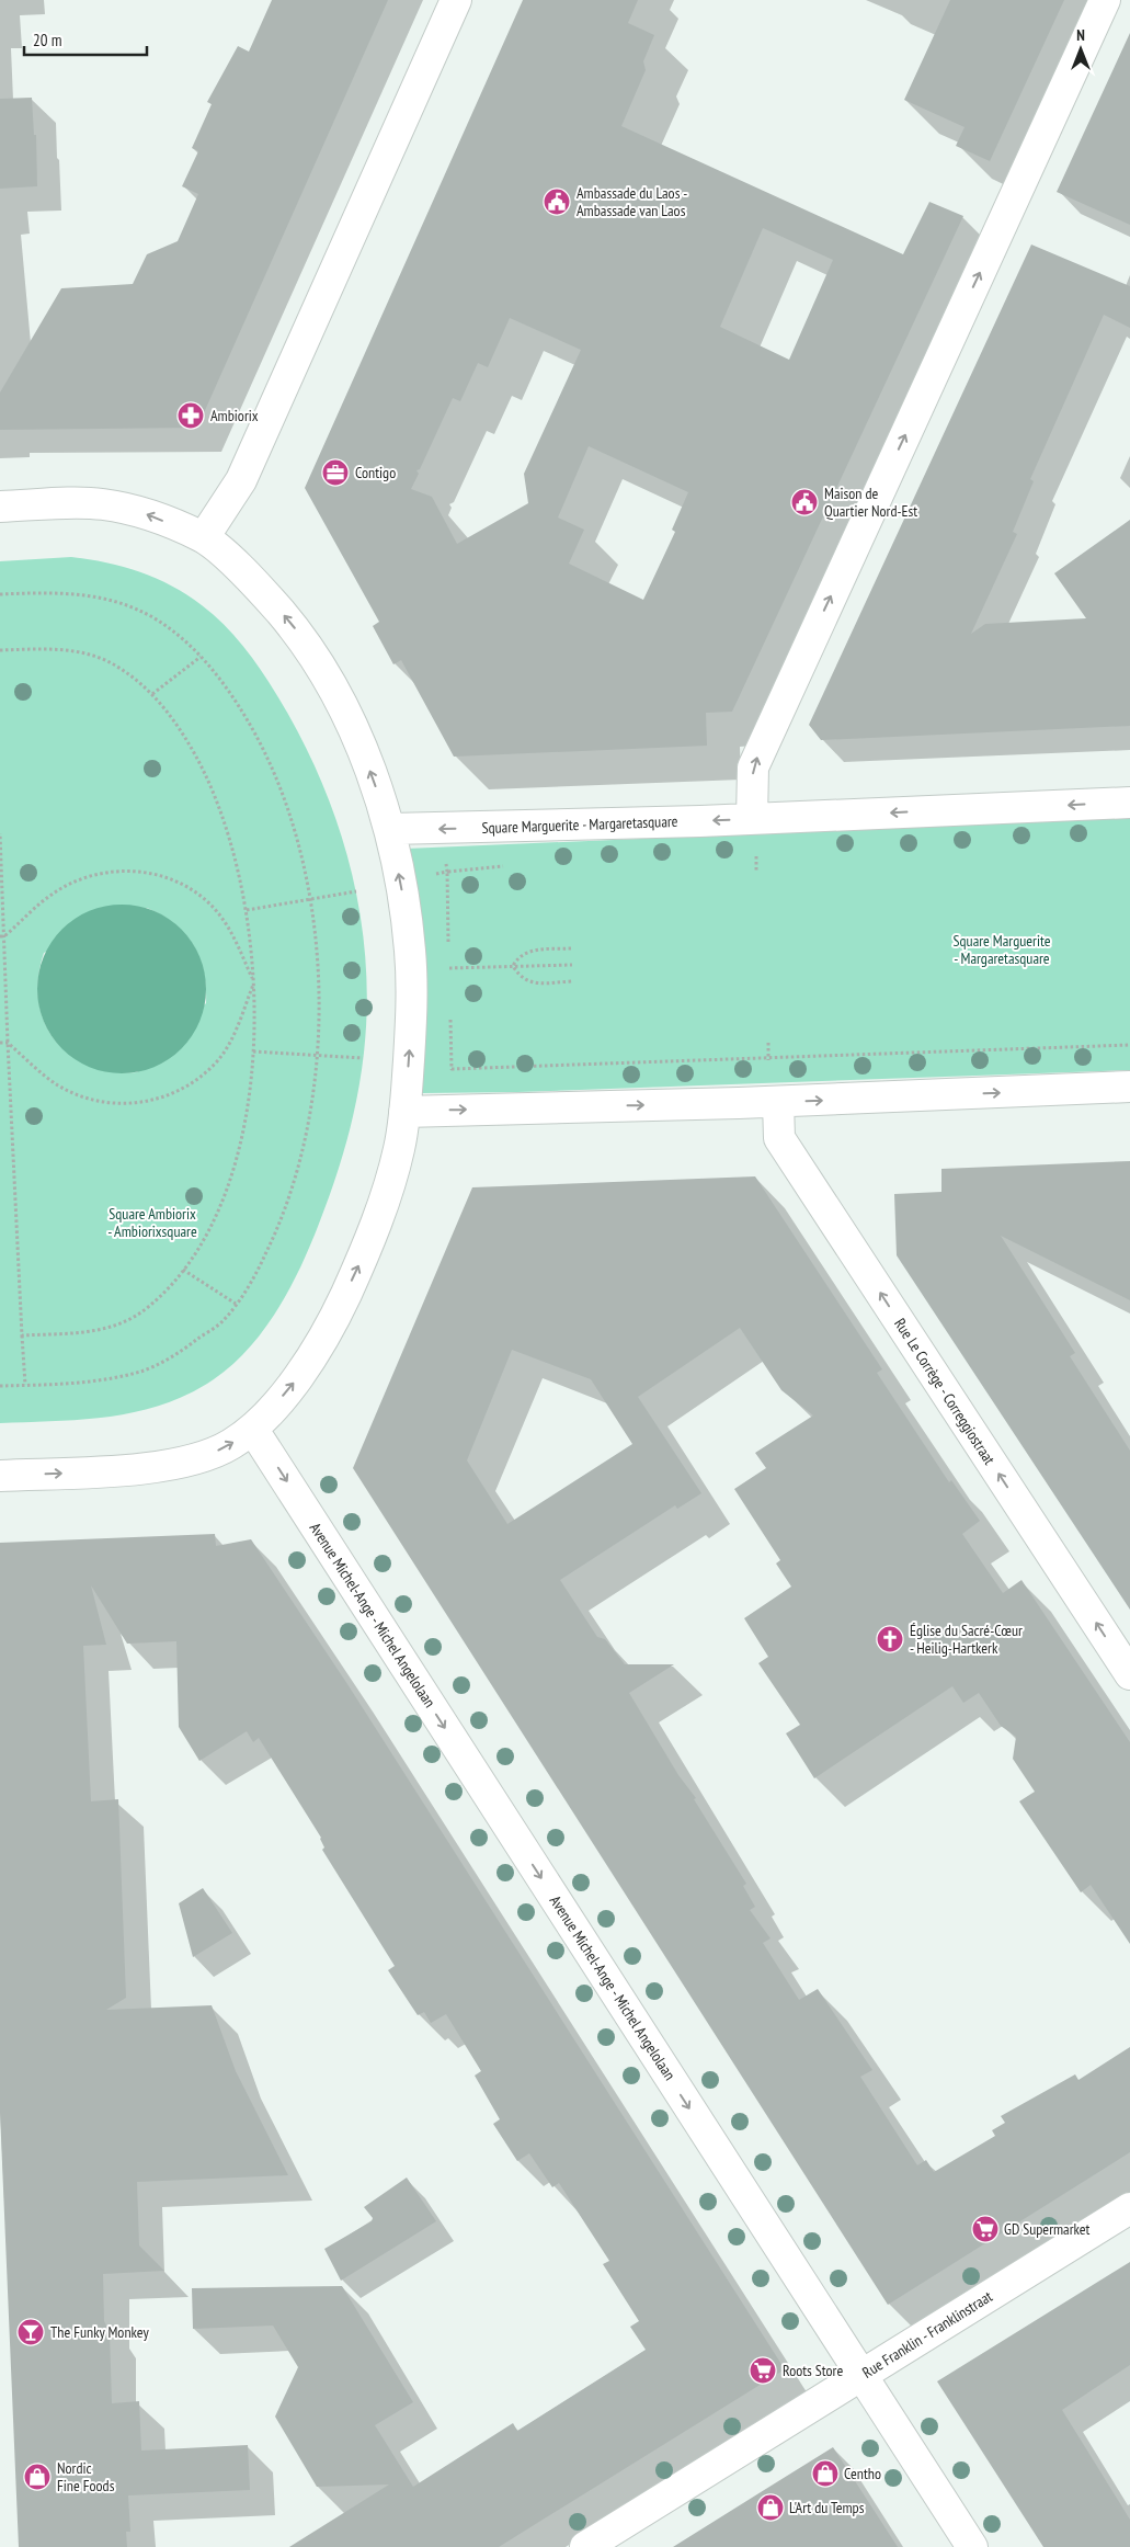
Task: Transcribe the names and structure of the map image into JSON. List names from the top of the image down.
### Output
{
  "streets": {
    "street": [
      "Square Marguerite - Margaretasquare",
      "Rue Le Corrège - Correggiostraat",
      "Avenue Michel-Ange - Michel Angelolaan",
      "Rue Franklin - Franklinstraat"
    ]
  },
  "crossings": [
    ["Avenue Michel-Ange - Michel Angelolaan", "Rue Franklin - Franklinstraat"]
  ],
  "one_way": ["Square Marguerite - Margaretasquare", "Rue Le Corrège - Correggiostraat", "Avenue Michel-Ange - Michel Angelolaan"],
  "parks": ["Square Marguerite - Margaretasquare", "Square Ambiorix - Ambiorixsquare"],
  "places": {
    "public building": ["Ambassade du Laos - Ambassade van Laos", "Maison de Quartier Nord-Est"],
    "pharmacy": ["Ambiorix"],
    "office": ["Contigo"],
    "church": ["Église du Sacré-Cœur - Heilig-Hartkerk"],
    "supermarket": ["GD Supermarket", "Roots Store"],
    "bar": ["The Funky Monkey"],
    "shop": ["Centho", "Nordic Fine Foods", "L'Art du Temps"]
  },
  "scale_bar": "20 m",
  "north": "top"
}
